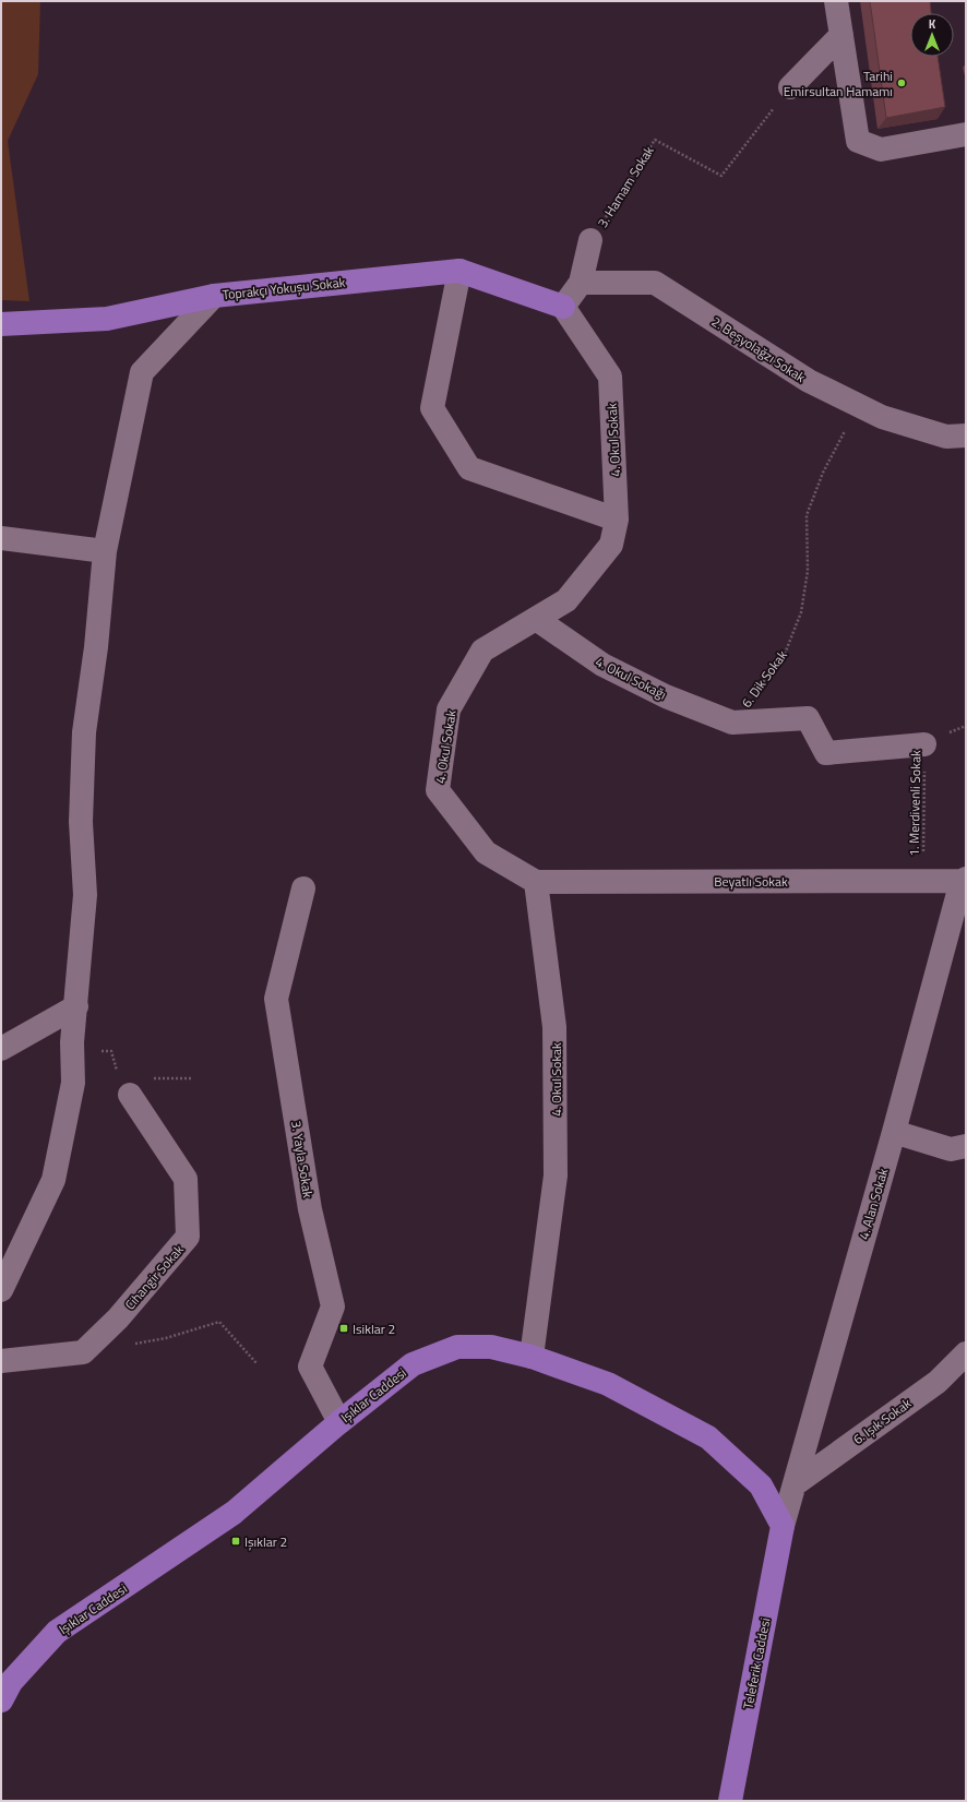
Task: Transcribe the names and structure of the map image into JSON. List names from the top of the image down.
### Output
{
  "streets": {
    "main road": ["Toprakçı Yokuşu Sokak", "Işıklar Caddesi", "Teleferik Caddesi"],
    "street": [
      "3. Hamam Sokak",
      "2. Beşyolağzı Sokak",
      "4. Okul Sokak",
      "4. Okul Sokağı",
      "6. Dik Sokak",
      "Beyatlı Sokak",
      "3. Yayla Sokak",
      "4. Alan Sokak",
      "Cihangir Sokak",
      "6. Işık Sokak"
    ],
    "path": ["1. Merdivenli Sokak"]
  },
  "crossings": [
    ["3. Hamam Sokak", "2. Beşyolağzı Sokak"],
    ["Toprakçı Yokuşu Sokak", "4. Okul Sokak"],
    ["2. Beşyolağzı Sokak", "6. Dik Sokak"],
    ["4. Okul Sokak", "4. Okul Sokağı"],
    ["4. Okul Sokak", "Beyatlı Sokak"],
    ["4. Okul Sokak", "Işıklar Caddesi"],
    ["4. Okul Sokağı", "6. Dik Sokak"],
    ["6. Dik Sokak", "1. Merdivenli Sokak"],
    ["1. Merdivenli Sokak", "Beyatlı Sokak"],
    ["Beyatlı Sokak", "4. Alan Sokak"],
    ["3. Yayla Sokak", "Işıklar Caddesi"],
    ["4. Alan Sokak", "Işıklar Caddesi"],
    ["4. Alan Sokak", "6. Işık Sokak"],
    ["4. Alan Sokak", "Teleferik Caddesi"],
    ["Işıklar Caddesi", "Teleferik Caddesi"]
  ],
  "places": {
    "other": ["Tarihi Emirsultan Hamamı"],
    "transit": ["Isiklar 2", "Işıklar 2"]
  },
  "north": "top"
}
